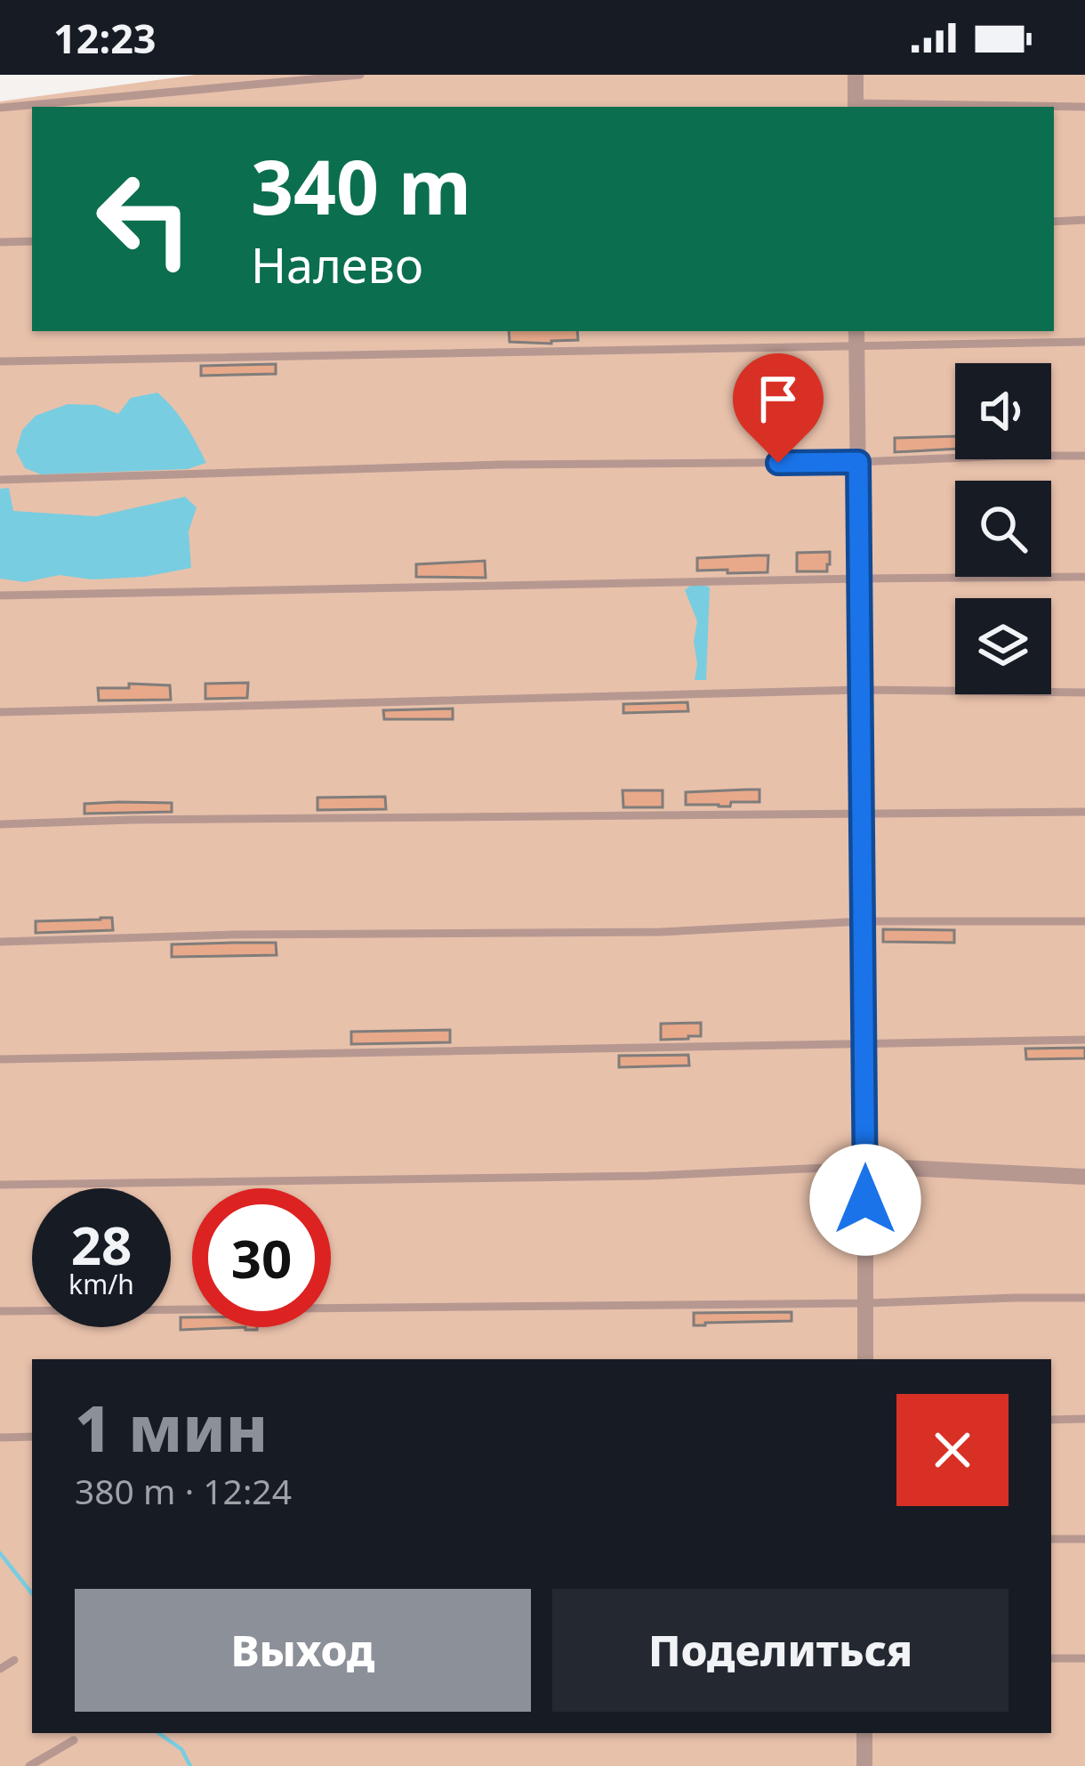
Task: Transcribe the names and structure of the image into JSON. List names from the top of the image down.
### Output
{
  "page": {
    "status": "12:23",
    "turn": ["340 m", "Налево"],
    "speed": "28 km/h",
    "limit": "30",
    "heading": ["1 мин", "380 m · 12:24"],
    "buttons": ["Выход", "Поделиться"]
  }
}
